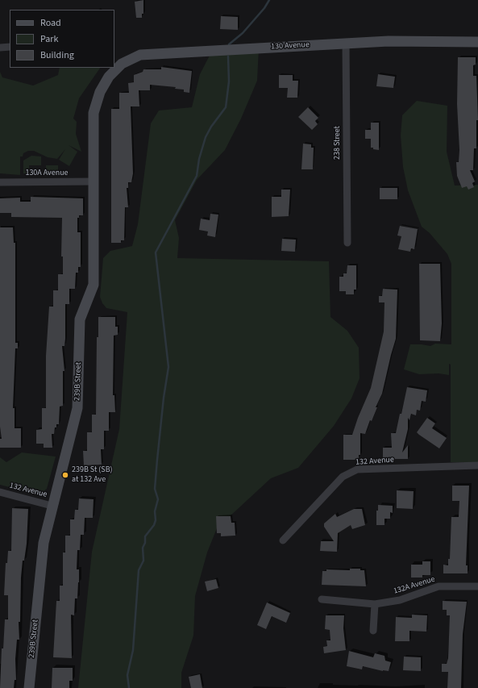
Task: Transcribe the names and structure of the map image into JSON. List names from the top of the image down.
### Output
{
  "streets": {
    "street": [
      "130 Avenue",
      "238 Street",
      "130A Avenue",
      "239B Street",
      "132 Avenue",
      "132A Avenue"
    ]
  },
  "crossings": [
    ["130 Avenue", "238 Street"],
    ["130 Avenue", "239B Street"],
    ["130A Avenue", "239B Street"],
    ["239B Street", "132 Avenue"]
  ],
  "places": ["239B St (SB) at 132 Ave"],
  "legend": ["Road", "Park", "Building"]
}
